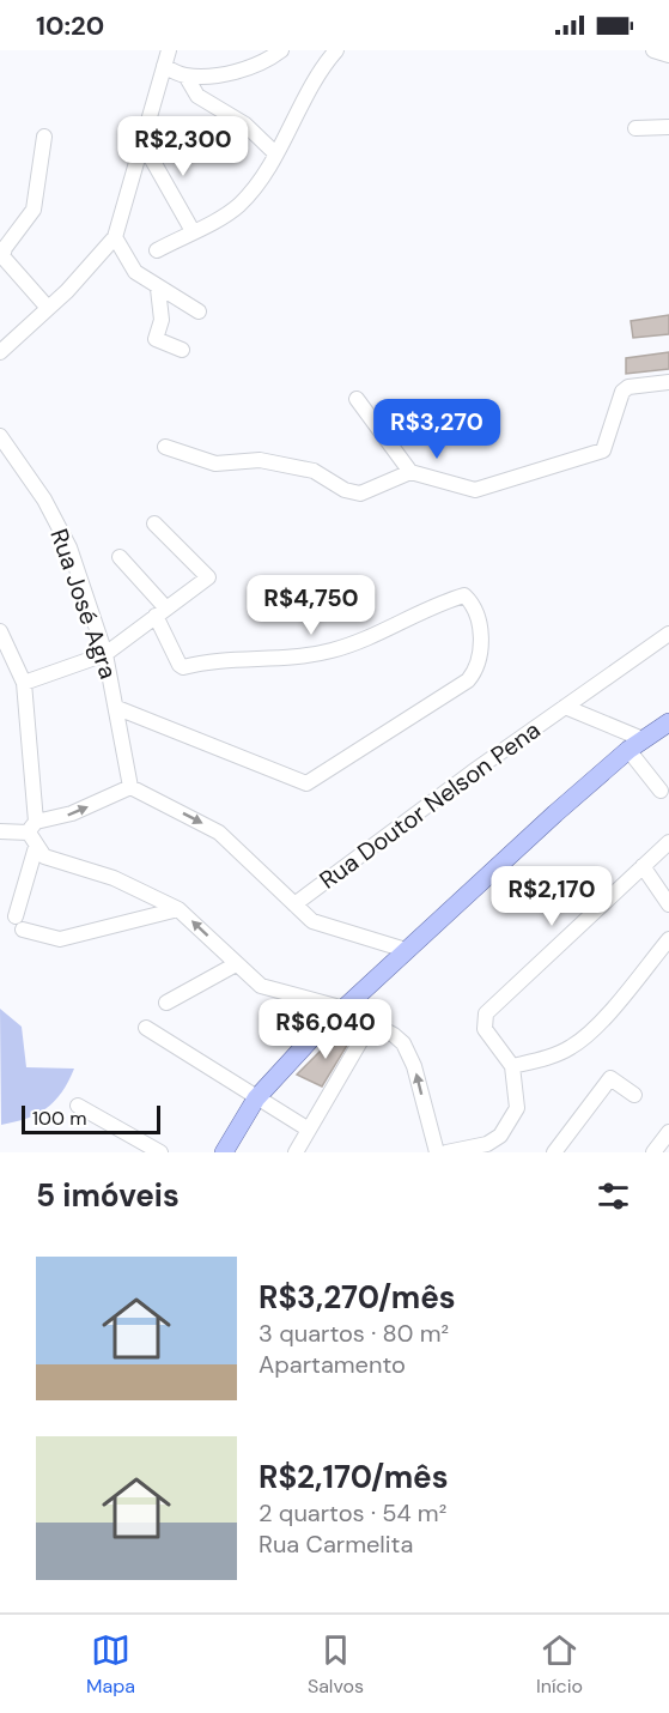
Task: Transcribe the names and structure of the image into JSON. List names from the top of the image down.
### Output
{
  "streets": {
    "street": ["Rua José Agra", "Rua Doutor Nelson Pena"]
  },
  "scale_bar": "100 m",
  "page": {
    "status": "10:20",
    "price": [
      "R$2,300",
      "R$3,270",
      "R$4,750",
      "R$2,170",
      "R$6,040"
    ],
    "scale": "100 m",
    "heading": "5 imóveis",
    "list": [
      {
        "name": "R$3,270/mês",
        "note": "3 quartos · 80 m² · Apartamento"
      },
      {
        "name": "R$2,170/mês",
        "note": "2 quartos · 54 m² · Rua Carmelita"
      }
    ],
    "tabs": ["Mapa", "Salvos", "Início"]
  }
}
